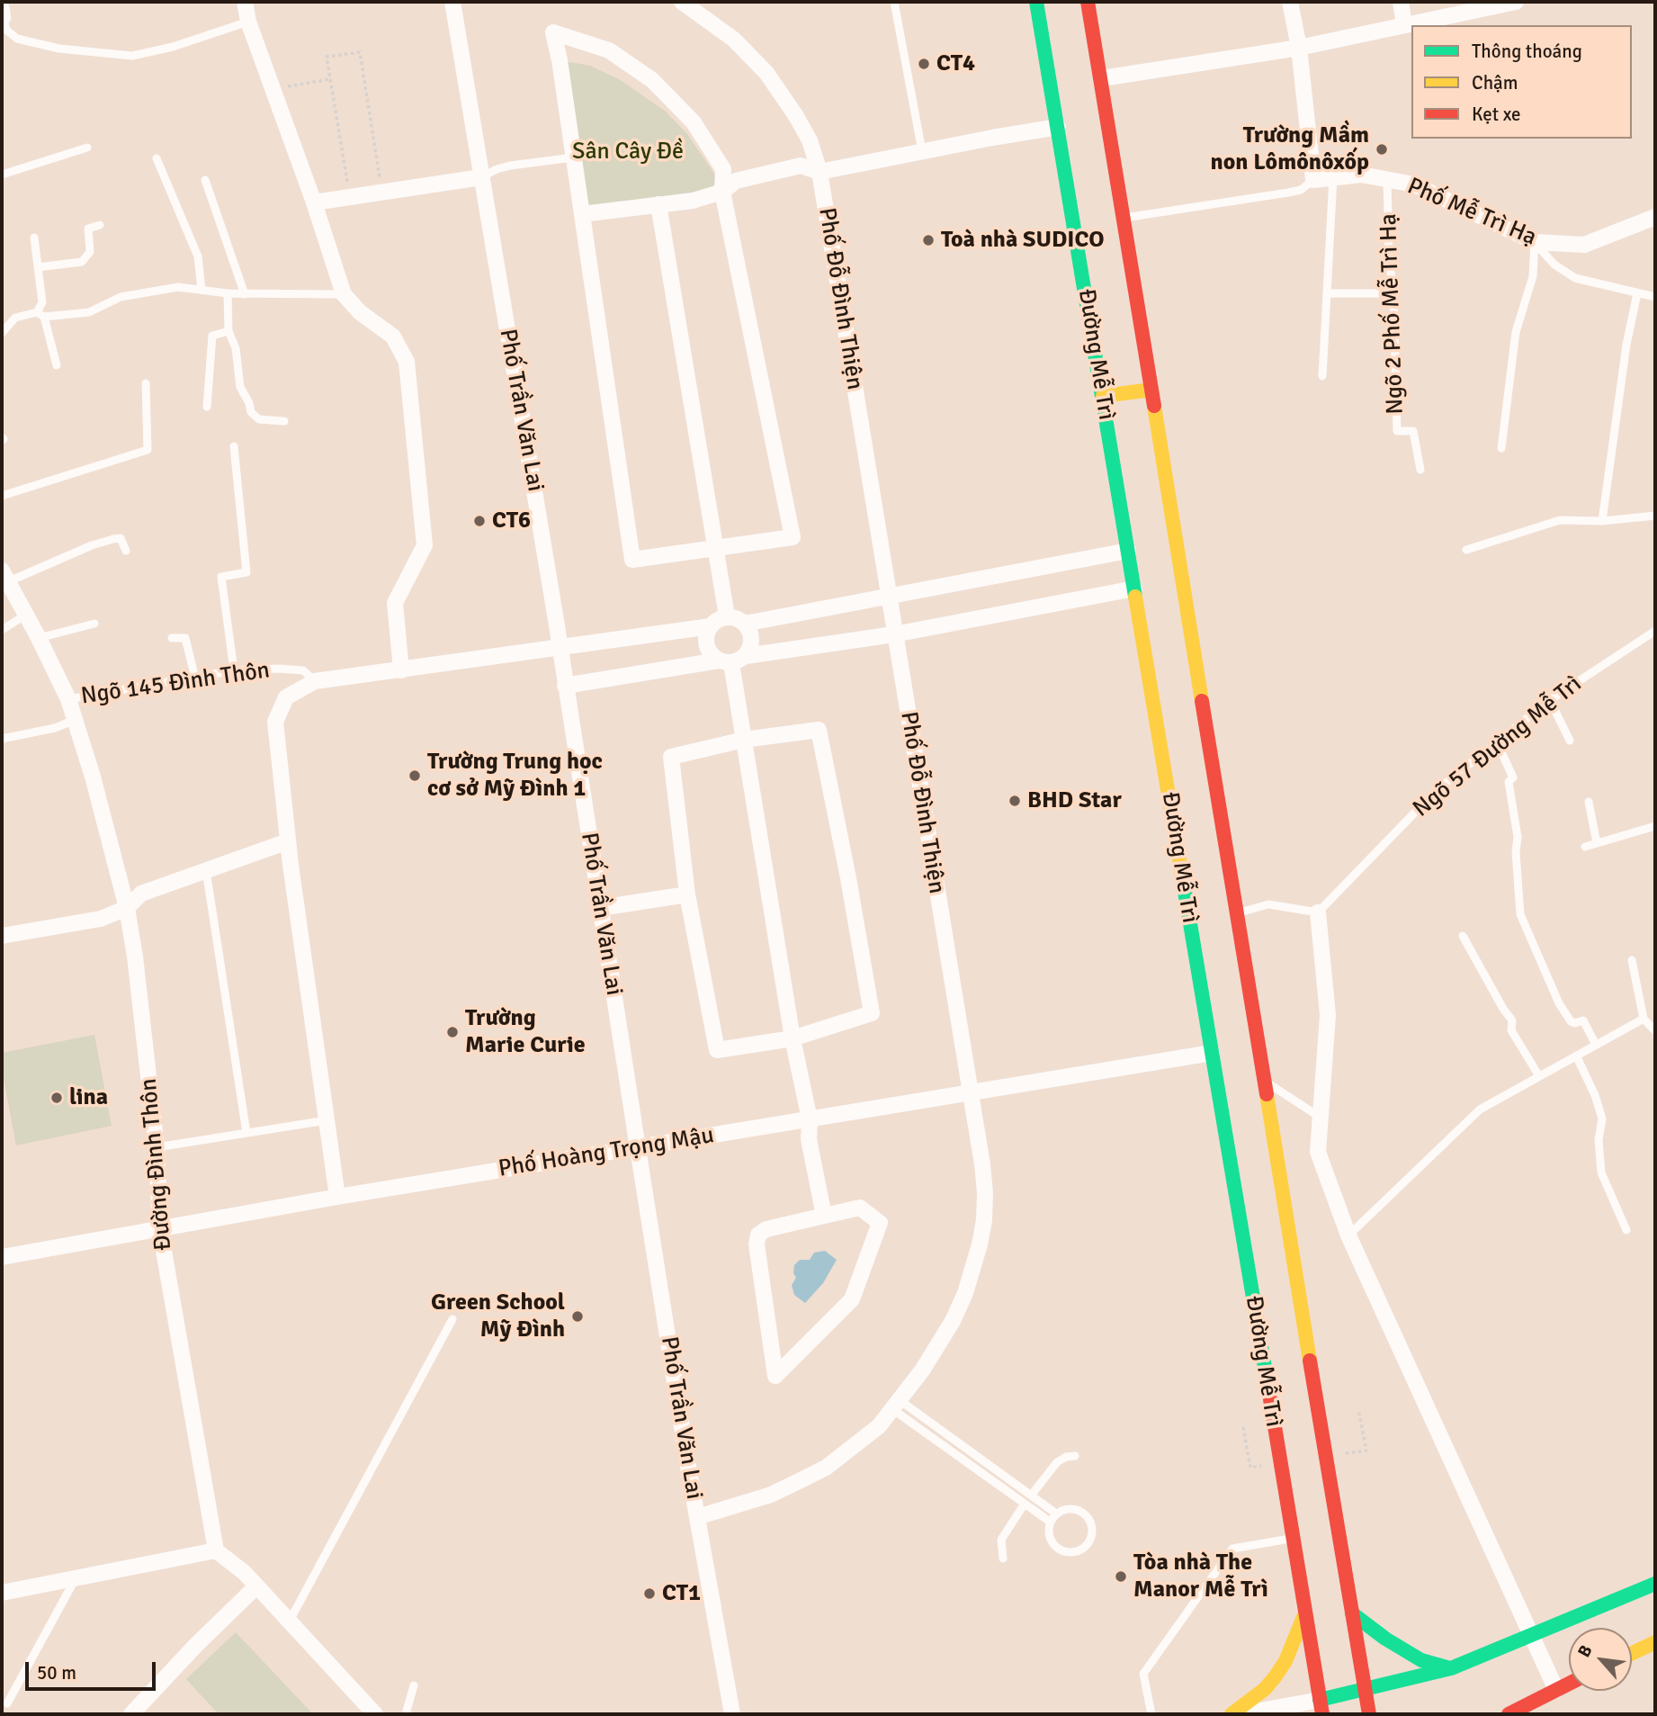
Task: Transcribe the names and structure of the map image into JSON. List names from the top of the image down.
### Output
{
  "streets": {
    "main road": ["Đường Mễ Trì"],
    "street": [
      "Phố Mễ Trì Hạ",
      "Phố Đỗ Đình Thiện",
      "Phố Trần Văn Lai",
      "Phố Hoàng Trọng Mậu",
      "Đường Đình Thôn"
    ],
    "lane": ["Ngõ 2 Phố Mễ Trì Hạ", "Ngõ 145 Đình Thôn", "Ngõ 57 Đường Mễ Trì"]
  },
  "crossings": [
    ["Phố Mễ Trì Hạ", "Ngõ 2 Phố Mễ Trì Hạ"],
    ["Phố Đỗ Đình Thiện", "Phố Trần Văn Lai"],
    ["Phố Đỗ Đình Thiện", "Phố Hoàng Trọng Mậu"],
    ["Đường Mễ Trì", "Phố Hoàng Trọng Mậu"],
    ["Phố Trần Văn Lai", "Phố Hoàng Trọng Mậu"],
    ["Ngõ 145 Đình Thôn", "Đường Đình Thôn"],
    ["Phố Hoàng Trọng Mậu", "Đường Đình Thôn"]
  ],
  "parks": ["Sân Cây Đề"],
  "places": [
    "CT4",
    "Trường Mầm non Lômônôxốp",
    "Toà nhà SUDICO",
    "CT6",
    "Trường Trung học cơ sở Mỹ Đình 1",
    "BHD Star",
    "Trường Marie Curie",
    "lina",
    "Green School Mỹ Đình",
    "Tòa nhà The Manor Mễ Trì",
    "CT1"
  ],
  "legend": ["Thông thoáng", "Chậm", "Kẹt xe"],
  "scale_bar": "50 m",
  "north": "top left"
}
